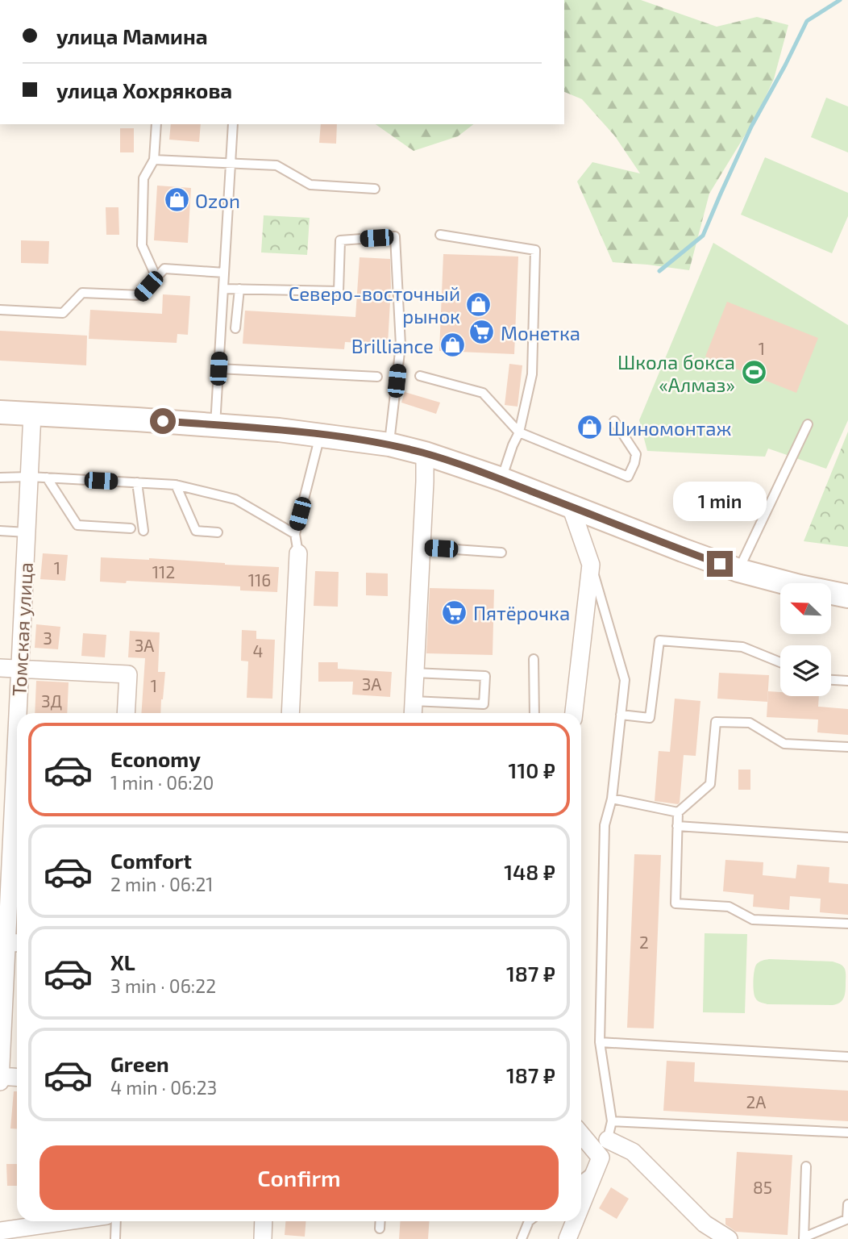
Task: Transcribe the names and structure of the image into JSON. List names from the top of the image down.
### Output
{
  "streets": {
    "street": ["Томская улица"]
  },
  "places": {
    "shop": [
      "Ozon",
      "Северо-восточный рынок",
      "Brilliance",
      "Шиномонтаж"
    ],
    "supermarket": ["Монетка", "Пятёрочка"],
    "sports": ["Школа бокса «Алмаз»"]
  },
  "house_numbers": [
    "1",
    "1",
    "112",
    "116",
    "3",
    "3А",
    "4",
    "3А",
    "1",
    "3Д",
    "2",
    "2А",
    "85"
  ],
  "north": "top left",
  "page": {
    "banner": ["улица Мамина", "улица Хохрякова"],
    "bubble": "1 min",
    "list": [
      {
        "name": "Economy",
        "note": "1 min · 06:20",
        "value": "110 ₽"
      },
      {
        "name": "Comfort",
        "note": "2 min · 06:21",
        "value": "148 ₽"
      },
      {
        "name": "XL",
        "note": "3 min · 06:22",
        "value": "187 ₽"
      },
      {
        "name": "Green",
        "note": "4 min · 06:23",
        "value": "187 ₽"
      }
    ],
    "buttons": "Confirm"
  }
}
